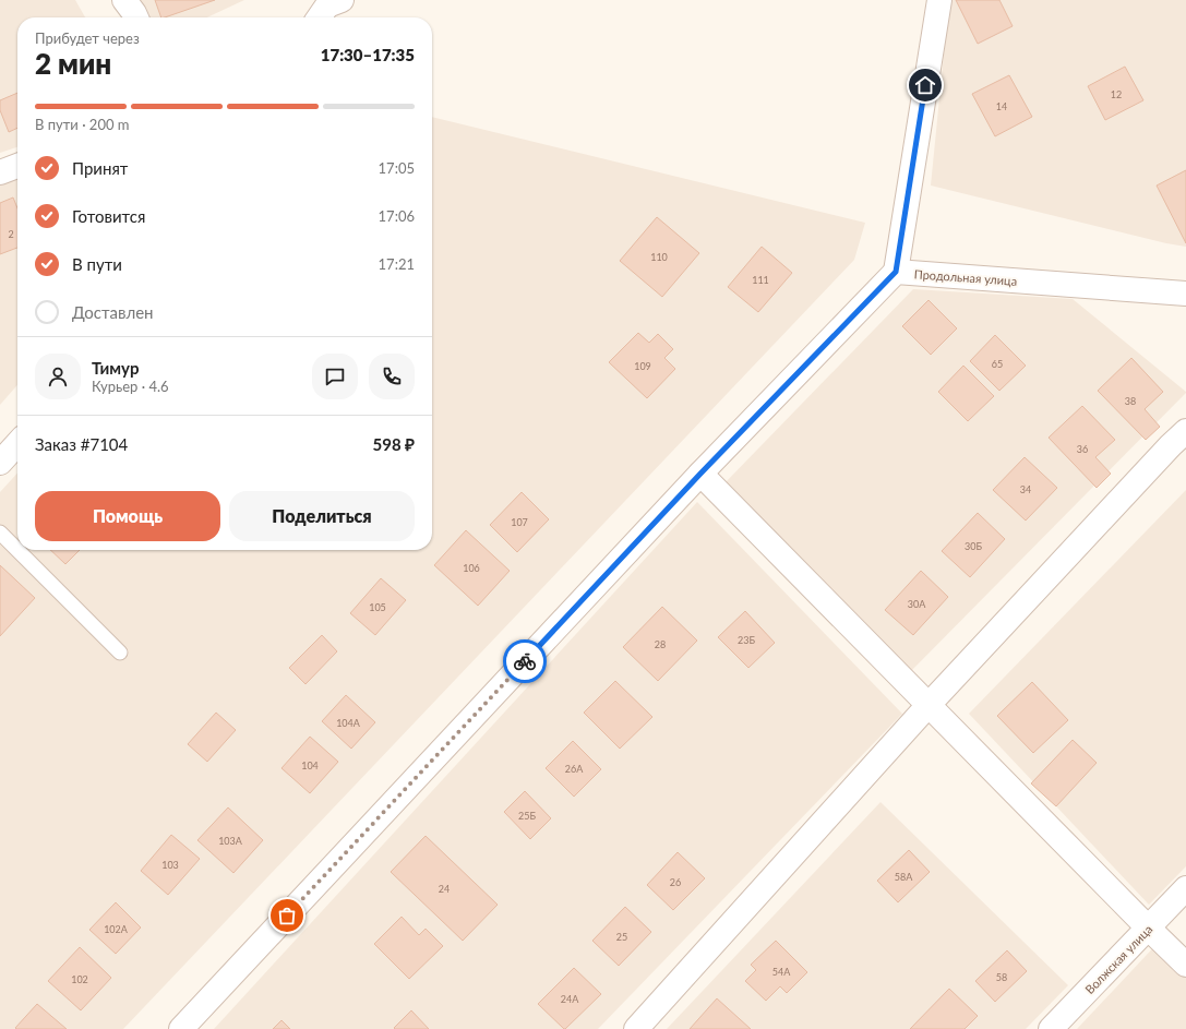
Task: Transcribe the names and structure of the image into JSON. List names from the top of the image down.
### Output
{
  "streets": {
    "street": ["Продольная улица", "Волжская улица"]
  },
  "house_numbers": [
    "12",
    "14",
    "2",
    "110",
    "111",
    "65",
    "109",
    "38",
    "36",
    "34",
    "107",
    "30Б",
    "106",
    "30А",
    "105",
    "23Б",
    "28",
    "104А",
    "104",
    "26А",
    "25Б",
    "103А",
    "103",
    "58А",
    "26",
    "24",
    "102А",
    "25",
    "54А",
    "58",
    "102",
    "24А"
  ],
  "page": {
    "heading": ["2 мин", "Прибудет через", "17:30–17:35"],
    "panel": [
      "Тимур",
      "Курьер · 4.6",
      "Заказ #7104",
      "598 ₽"
    ],
    "bar": "В пути · 200 m",
    "list": [
      ["Принят", "17:05"],
      ["Готовится", "17:06"],
      ["В пути", "17:21"],
      "Доставлен"
    ],
    "buttons": ["Помощь", "Поделиться"]
  }
}
